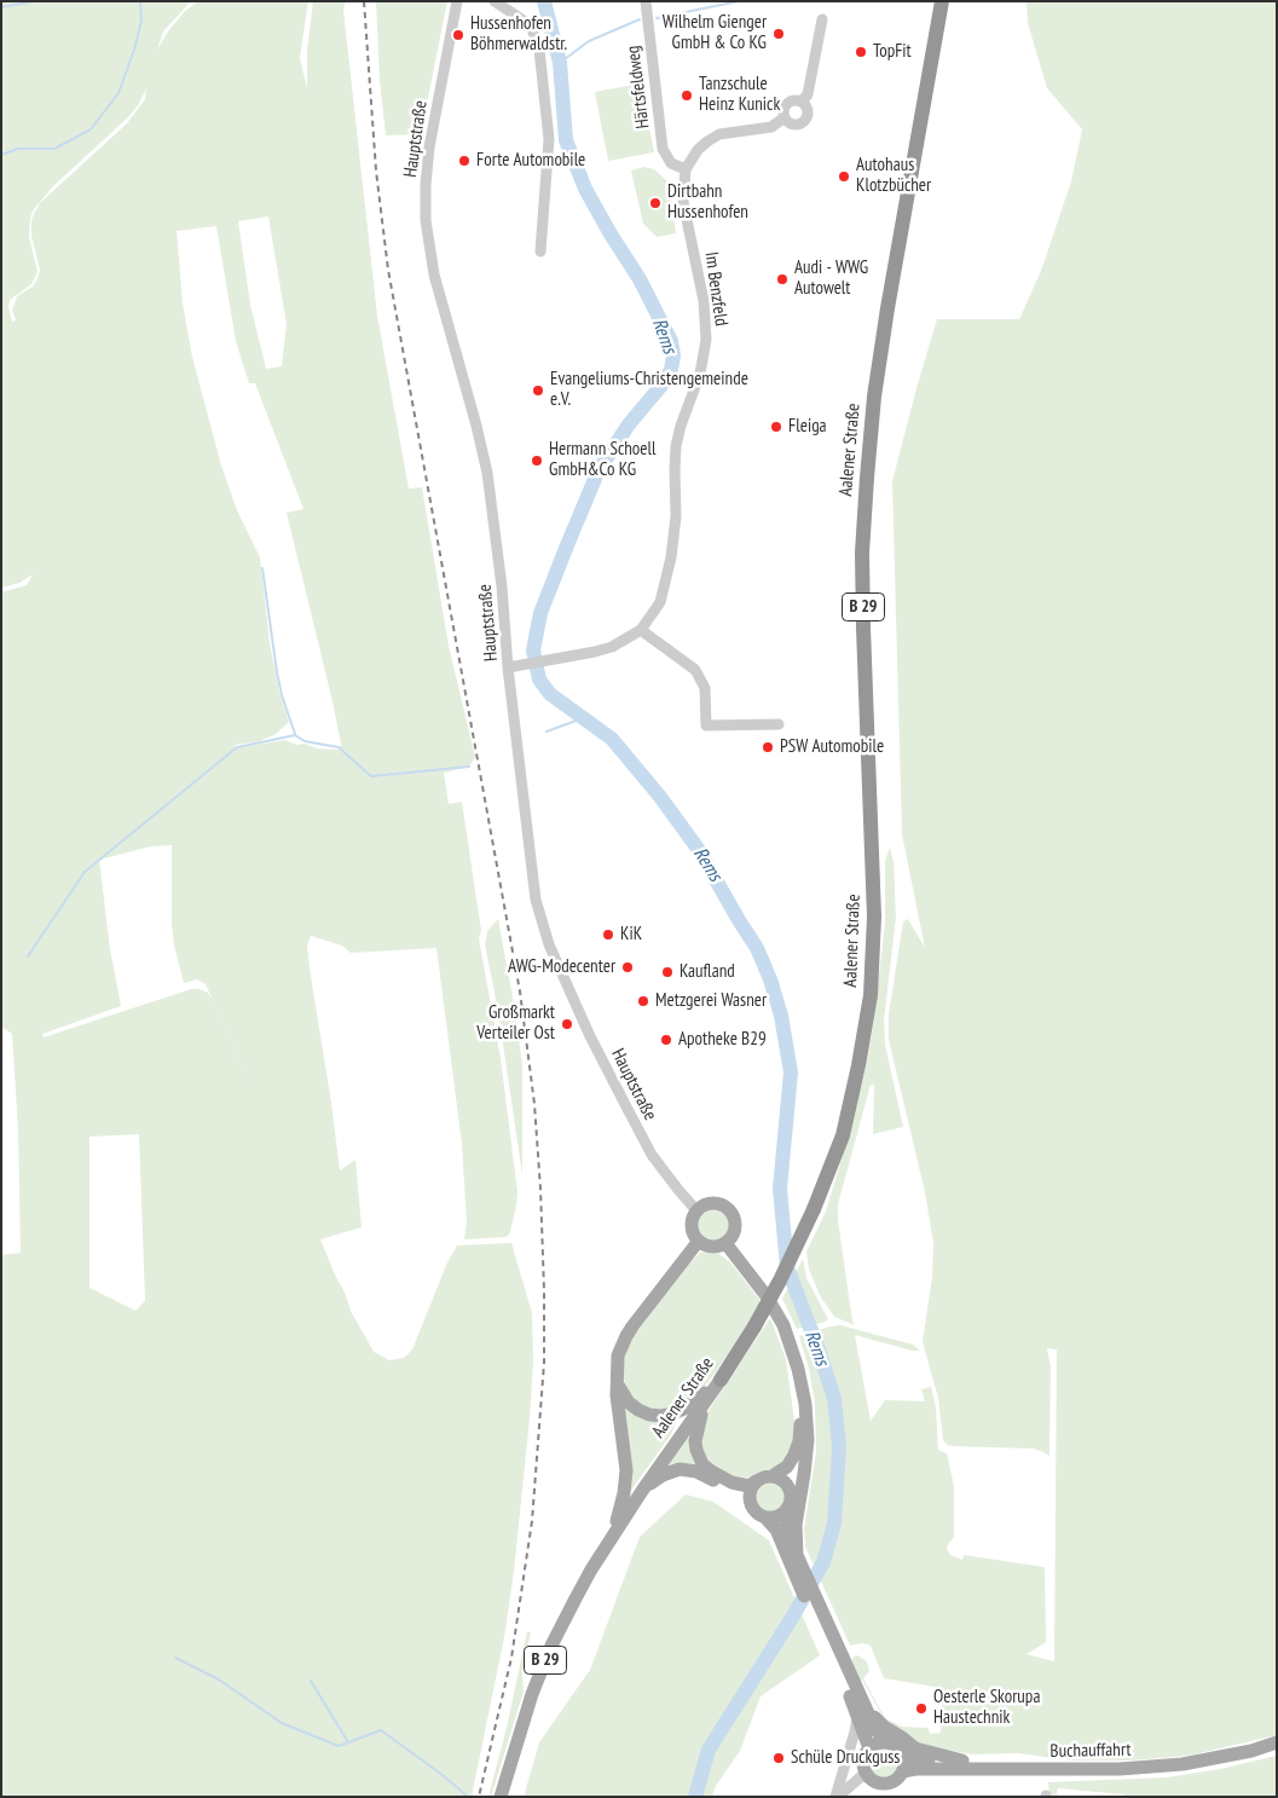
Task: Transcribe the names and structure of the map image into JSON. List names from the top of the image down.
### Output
{
  "streets": {
    "highway": ["Aalener Straße", "B 29"],
    "main road": ["Buchauffahrt"],
    "street": ["Härtsfeldweg", "Hauptstraße", "Im Benzfeld"]
  },
  "crossings": [
    ["Härtsfeldweg", "Im Benzfeld"],
    ["Hauptstraße", "Im Benzfeld"]
  ],
  "water": ["Rems"],
  "places": [
    "Wilhelm Gienger GmbH & Co KG",
    "Hussenhofen Böhmerwaldstr.",
    "TopFit",
    "Tanzschule Heinz Kunick",
    "Forte Automobile",
    "Autohaus Klotzbücher",
    "Dirtbahn Hussenhofen",
    "Audi - WWG Autowelt",
    "Evangeliums-Christengemeinde e.V.",
    "Fleiga",
    "Hermann Schoell GmbH&Co KG",
    "PSW Automobile",
    "KiK",
    "AWG-Modecenter",
    "Kaufland",
    "Metzgerei Wasner",
    "Großmarkt Verteiler Ost",
    "Apotheke B29",
    "Oesterle Skorupa Haustechnik",
    "Schüle Druckguss"
  ]
}
